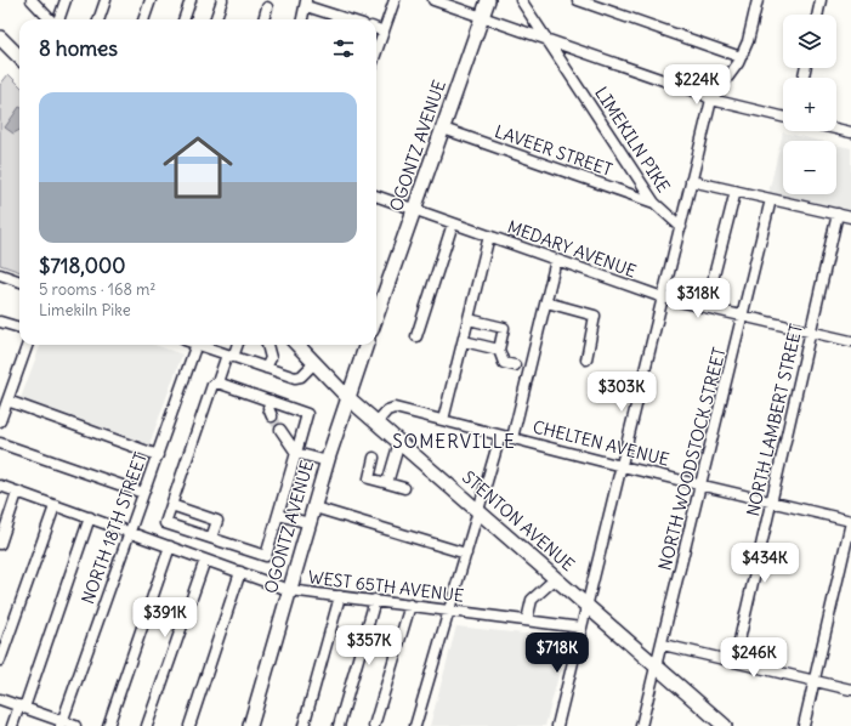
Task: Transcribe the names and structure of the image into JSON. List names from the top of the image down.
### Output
{
  "streets": {
    "main road": ["OGONTZ AVENUE", "STENTON AVENUE"],
    "street": [
      "LIMEKILN PIKE",
      "LAVEER STREET",
      "MEDARY AVENUE",
      "NORTH LAMBERT STREET",
      "CHELTEN AVENUE",
      "NORTH WOODSTOCK STREET",
      "NORTH 18TH STREET",
      "WEST 65TH AVENUE"
    ]
  },
  "crossings": [
    ["LIMEKILN PIKE", "LAVEER STREET"],
    ["OGONTZ AVENUE", "LAVEER STREET"],
    ["OGONTZ AVENUE", "MEDARY AVENUE"],
    ["OGONTZ AVENUE", "STENTON AVENUE"],
    ["OGONTZ AVENUE", "WEST 65TH AVENUE"],
    ["MEDARY AVENUE", "NORTH LAMBERT STREET"],
    ["MEDARY AVENUE", "NORTH WOODSTOCK STREET"],
    ["NORTH LAMBERT STREET", "CHELTEN AVENUE"],
    ["CHELTEN AVENUE", "NORTH WOODSTOCK STREET"],
    ["CHELTEN AVENUE", "STENTON AVENUE"],
    ["NORTH WOODSTOCK STREET", "STENTON AVENUE"],
    ["NORTH 18TH STREET", "WEST 65TH AVENUE"]
  ],
  "districts": ["SOMERVILLE"],
  "page": {
    "map_buttons": ["+", "−"],
    "heading": "8 homes",
    "price": [
      "$224K",
      "$318K",
      "$303K",
      "$434K",
      "$391K",
      "$357K",
      "$718K",
      "$246K"
    ],
    "list": [
      {
        "name": "$718,000",
        "note": "5 rooms · 168 m² · Limekiln Pike"
      }
    ]
  }
}
